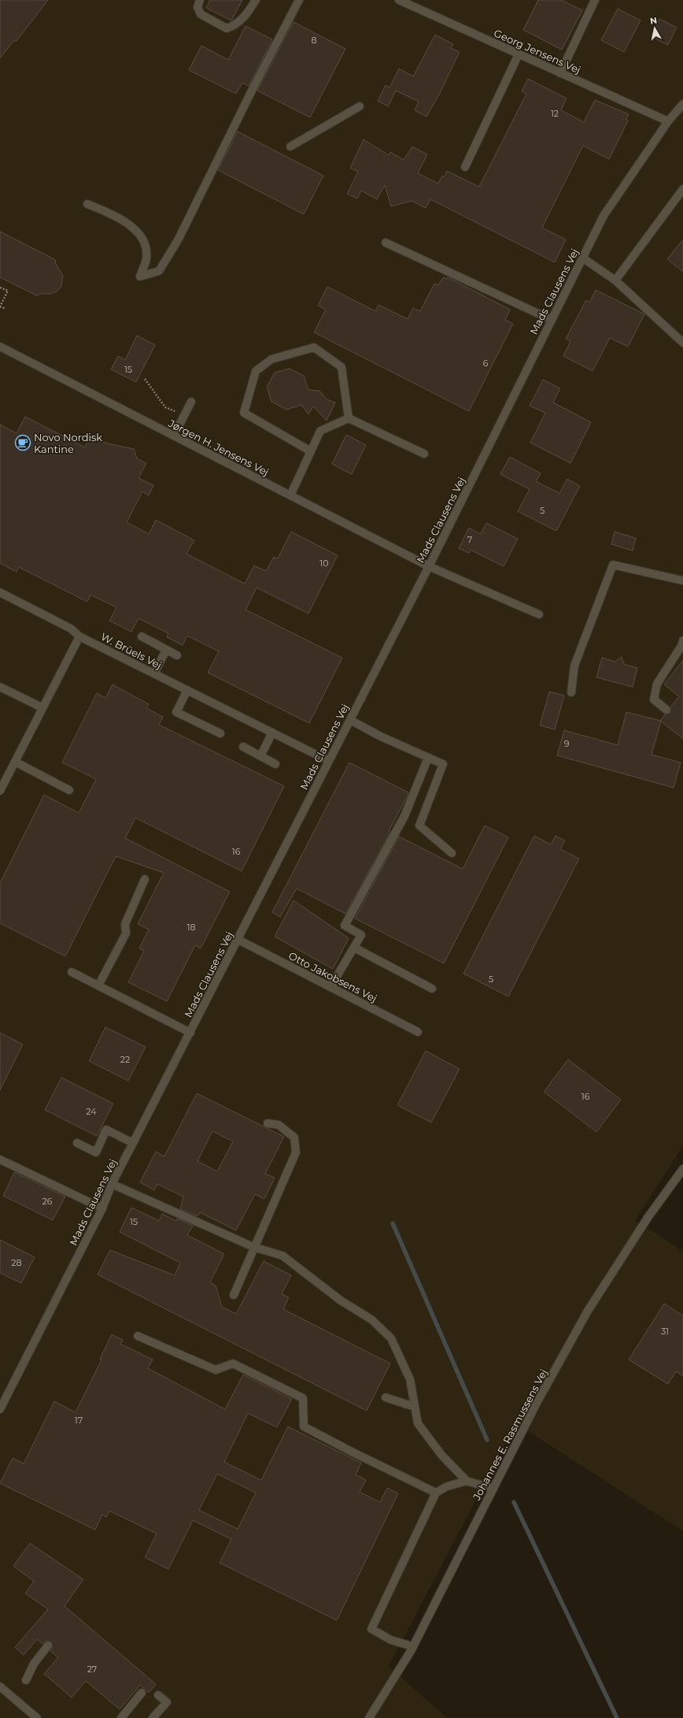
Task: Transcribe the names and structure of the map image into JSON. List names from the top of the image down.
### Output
{
  "streets": {
    "street": [
      "Georg Jensens Vej",
      "Mads Clausens Vej",
      "Jørgen H. Jensens Vej",
      "W. Brüels Vej",
      "Otto Jakobsens Vej",
      "Johannes E. Rasmussens Vej"
    ]
  },
  "crossings": [
    ["Georg Jensens Vej", "Mads Clausens Vej"],
    ["Mads Clausens Vej", "Jørgen H. Jensens Vej"],
    ["Mads Clausens Vej", "W. Brüels Vej"],
    ["Mads Clausens Vej", "Otto Jakobsens Vej"]
  ],
  "places": {
    "cafe": ["Novo Nordisk Kantine"]
  },
  "house_numbers": [
    "8",
    "12",
    "6",
    "15",
    "5",
    "7",
    "10",
    "9",
    "16",
    "18",
    "5",
    "22",
    "16",
    "24",
    "26",
    "15",
    "28",
    "31",
    "17",
    "27"
  ],
  "north": "top"
}
